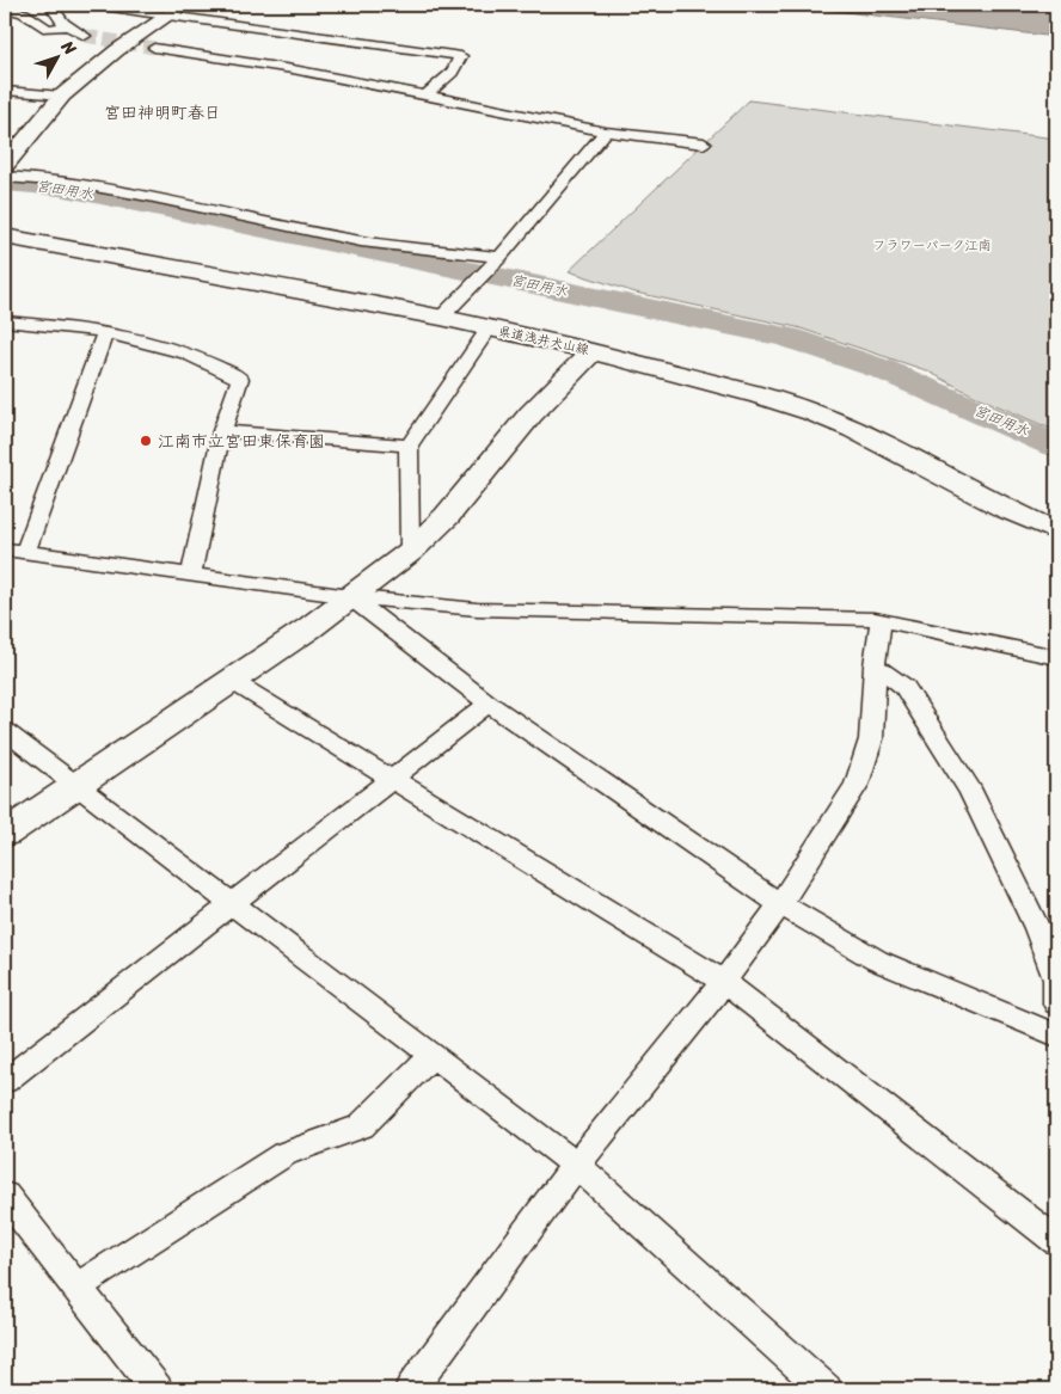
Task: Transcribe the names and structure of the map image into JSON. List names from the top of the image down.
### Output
{
  "streets": {
    "street": ["県道浅井犬山線"]
  },
  "districts": ["宮田神明町春日"],
  "water": ["宮田用水"],
  "parks": ["フラワーパーク江南"],
  "places": ["江南市立宮田東保育園"],
  "north": "top right"
}
